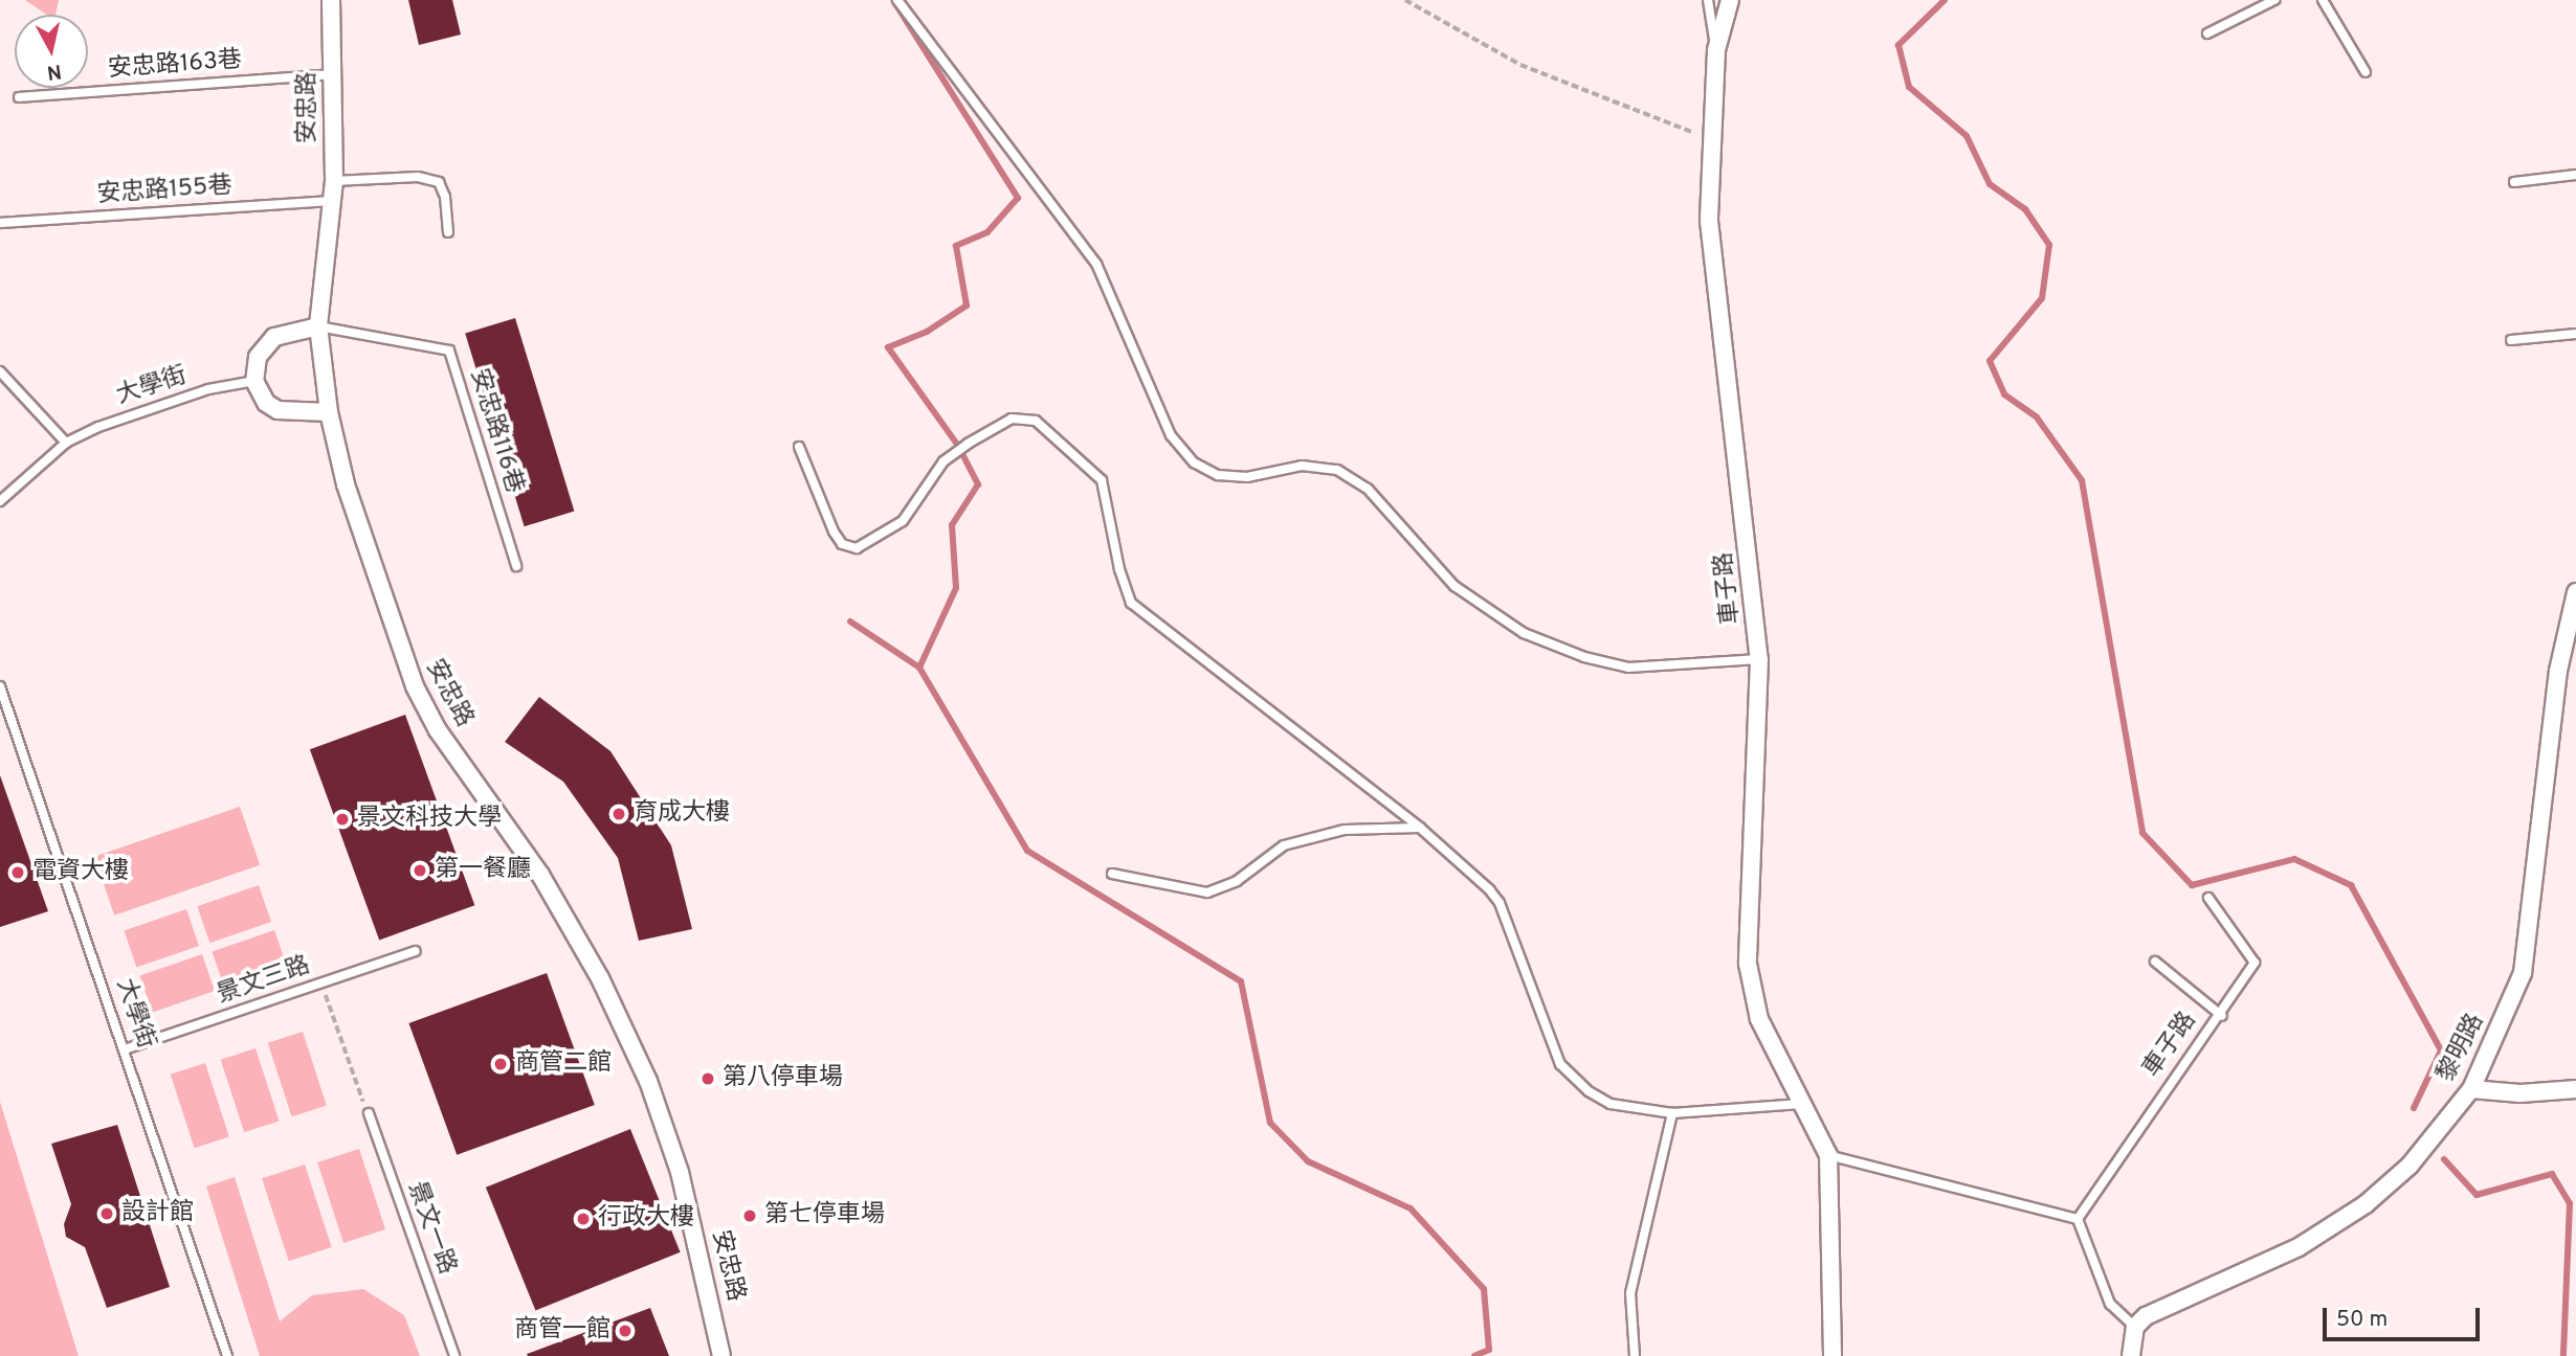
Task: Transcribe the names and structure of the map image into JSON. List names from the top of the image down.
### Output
{
  "streets": {
    "street": ["安忠路", "車子路", "黎明路"],
    "lane": [
      "安忠路163巷",
      "安忠路155巷",
      "大學街",
      "安忠路116巷",
      "景文三路",
      "景文一路"
    ]
  },
  "crossings": [
    ["安忠路163巷", "安忠路"],
    ["安忠路", "安忠路155巷"],
    ["安忠路", "安忠路116巷"],
    ["大學街", "景文三路"]
  ],
  "places": [
    "育成大樓",
    "景文科技大學",
    "第一餐廳",
    "電資大樓",
    "商管二館",
    "第八停車場",
    "設計館",
    "第七停車場",
    "行政大樓",
    "商管一館"
  ],
  "scale_bar": "50 m",
  "north": "bottom"
}
